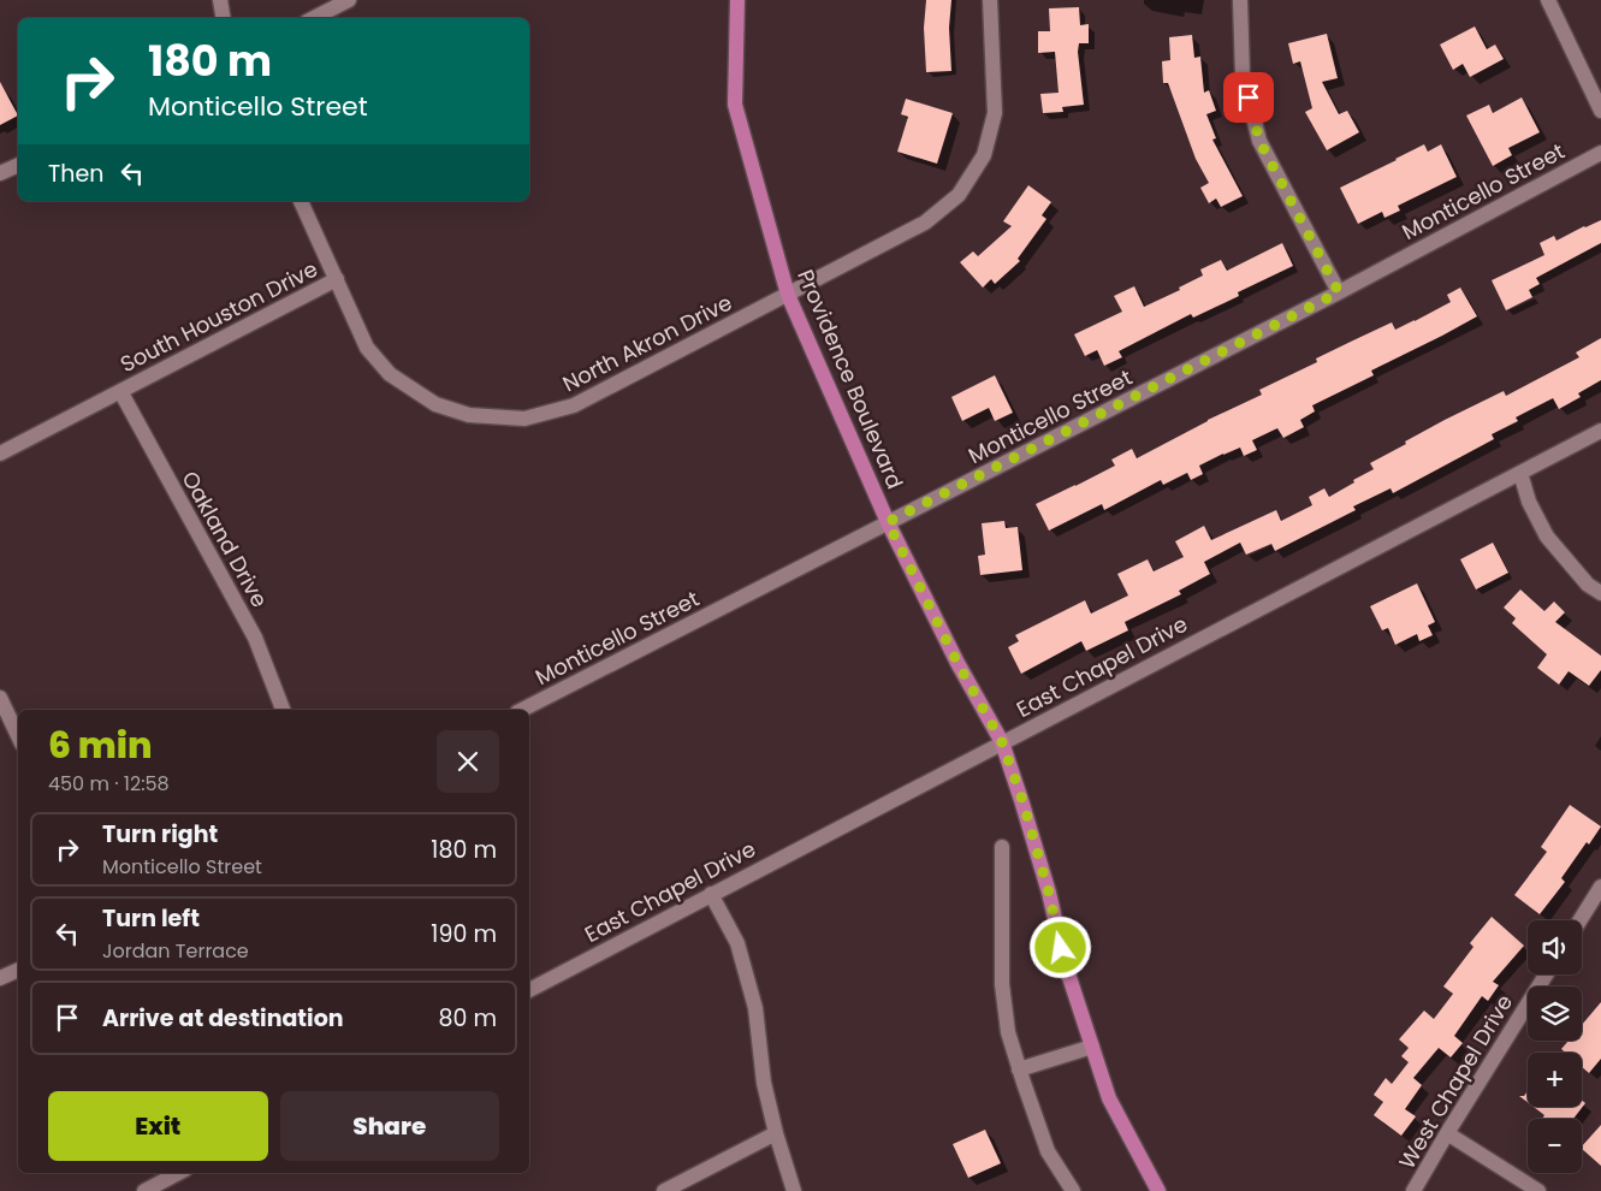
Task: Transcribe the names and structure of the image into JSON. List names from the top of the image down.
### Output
{
  "streets": {
    "main road": ["Providence Boulevard"],
    "street": [
      "Monticello Street",
      "South Houston Drive",
      "North Akron Drive",
      "Oakland Drive",
      "East Chapel Drive",
      "West Chapel Drive"
    ]
  },
  "crossings": [
    ["Monticello Street", "Providence Boulevard"],
    ["South Houston Drive", "North Akron Drive"],
    ["South Houston Drive", "Oakland Drive"],
    ["North Akron Drive", "Providence Boulevard"],
    ["Providence Boulevard", "East Chapel Drive"]
  ],
  "page": {
    "turn": ["180 m", "Monticello Street"],
    "then": "Then",
    "heading": ["6 min", "450 m · 12:58"],
    "list": [
      {
        "name": "Turn right",
        "note": "Monticello Street",
        "value": "180 m"
      },
      {
        "name": "Turn left",
        "note": "Jordan Terrace",
        "value": "190 m"
      },
      {
        "name": "Arrive at destination",
        "value": "80 m"
      }
    ],
    "map_buttons": ["+", "−"],
    "buttons": ["Exit", "Share"]
  }
}
